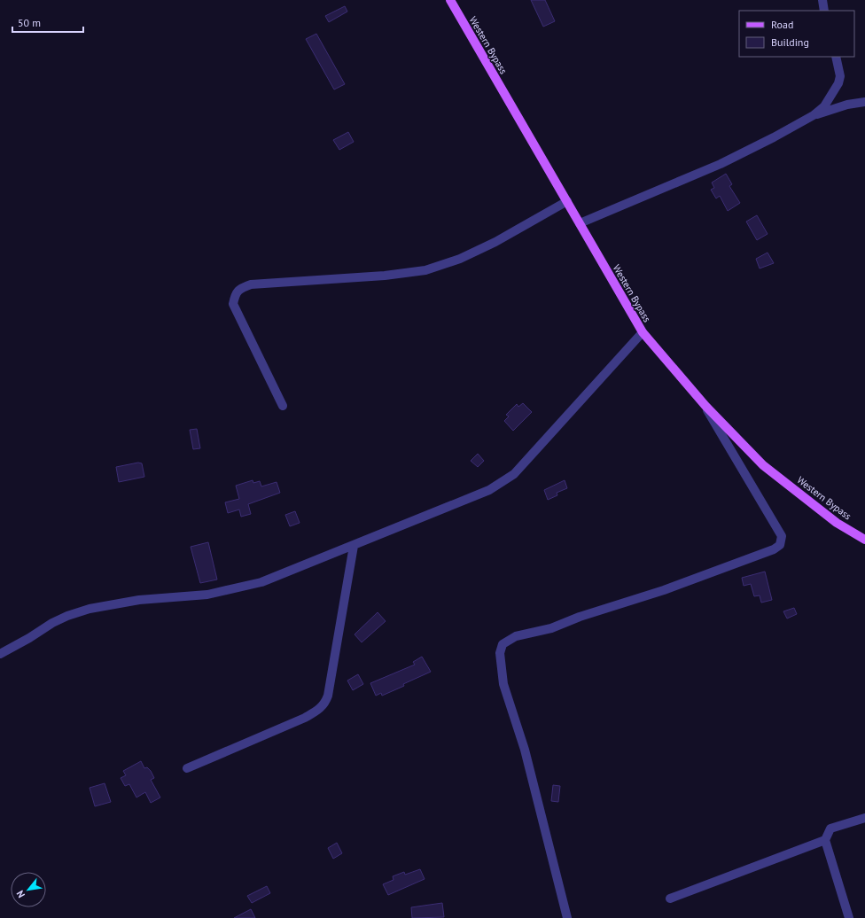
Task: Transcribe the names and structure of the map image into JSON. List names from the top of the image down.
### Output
{
  "streets": {
    "main road": ["Western Bypass"]
  },
  "legend": ["Road", "Building"],
  "scale_bar": "50 m",
  "north": "bottom left"
}
